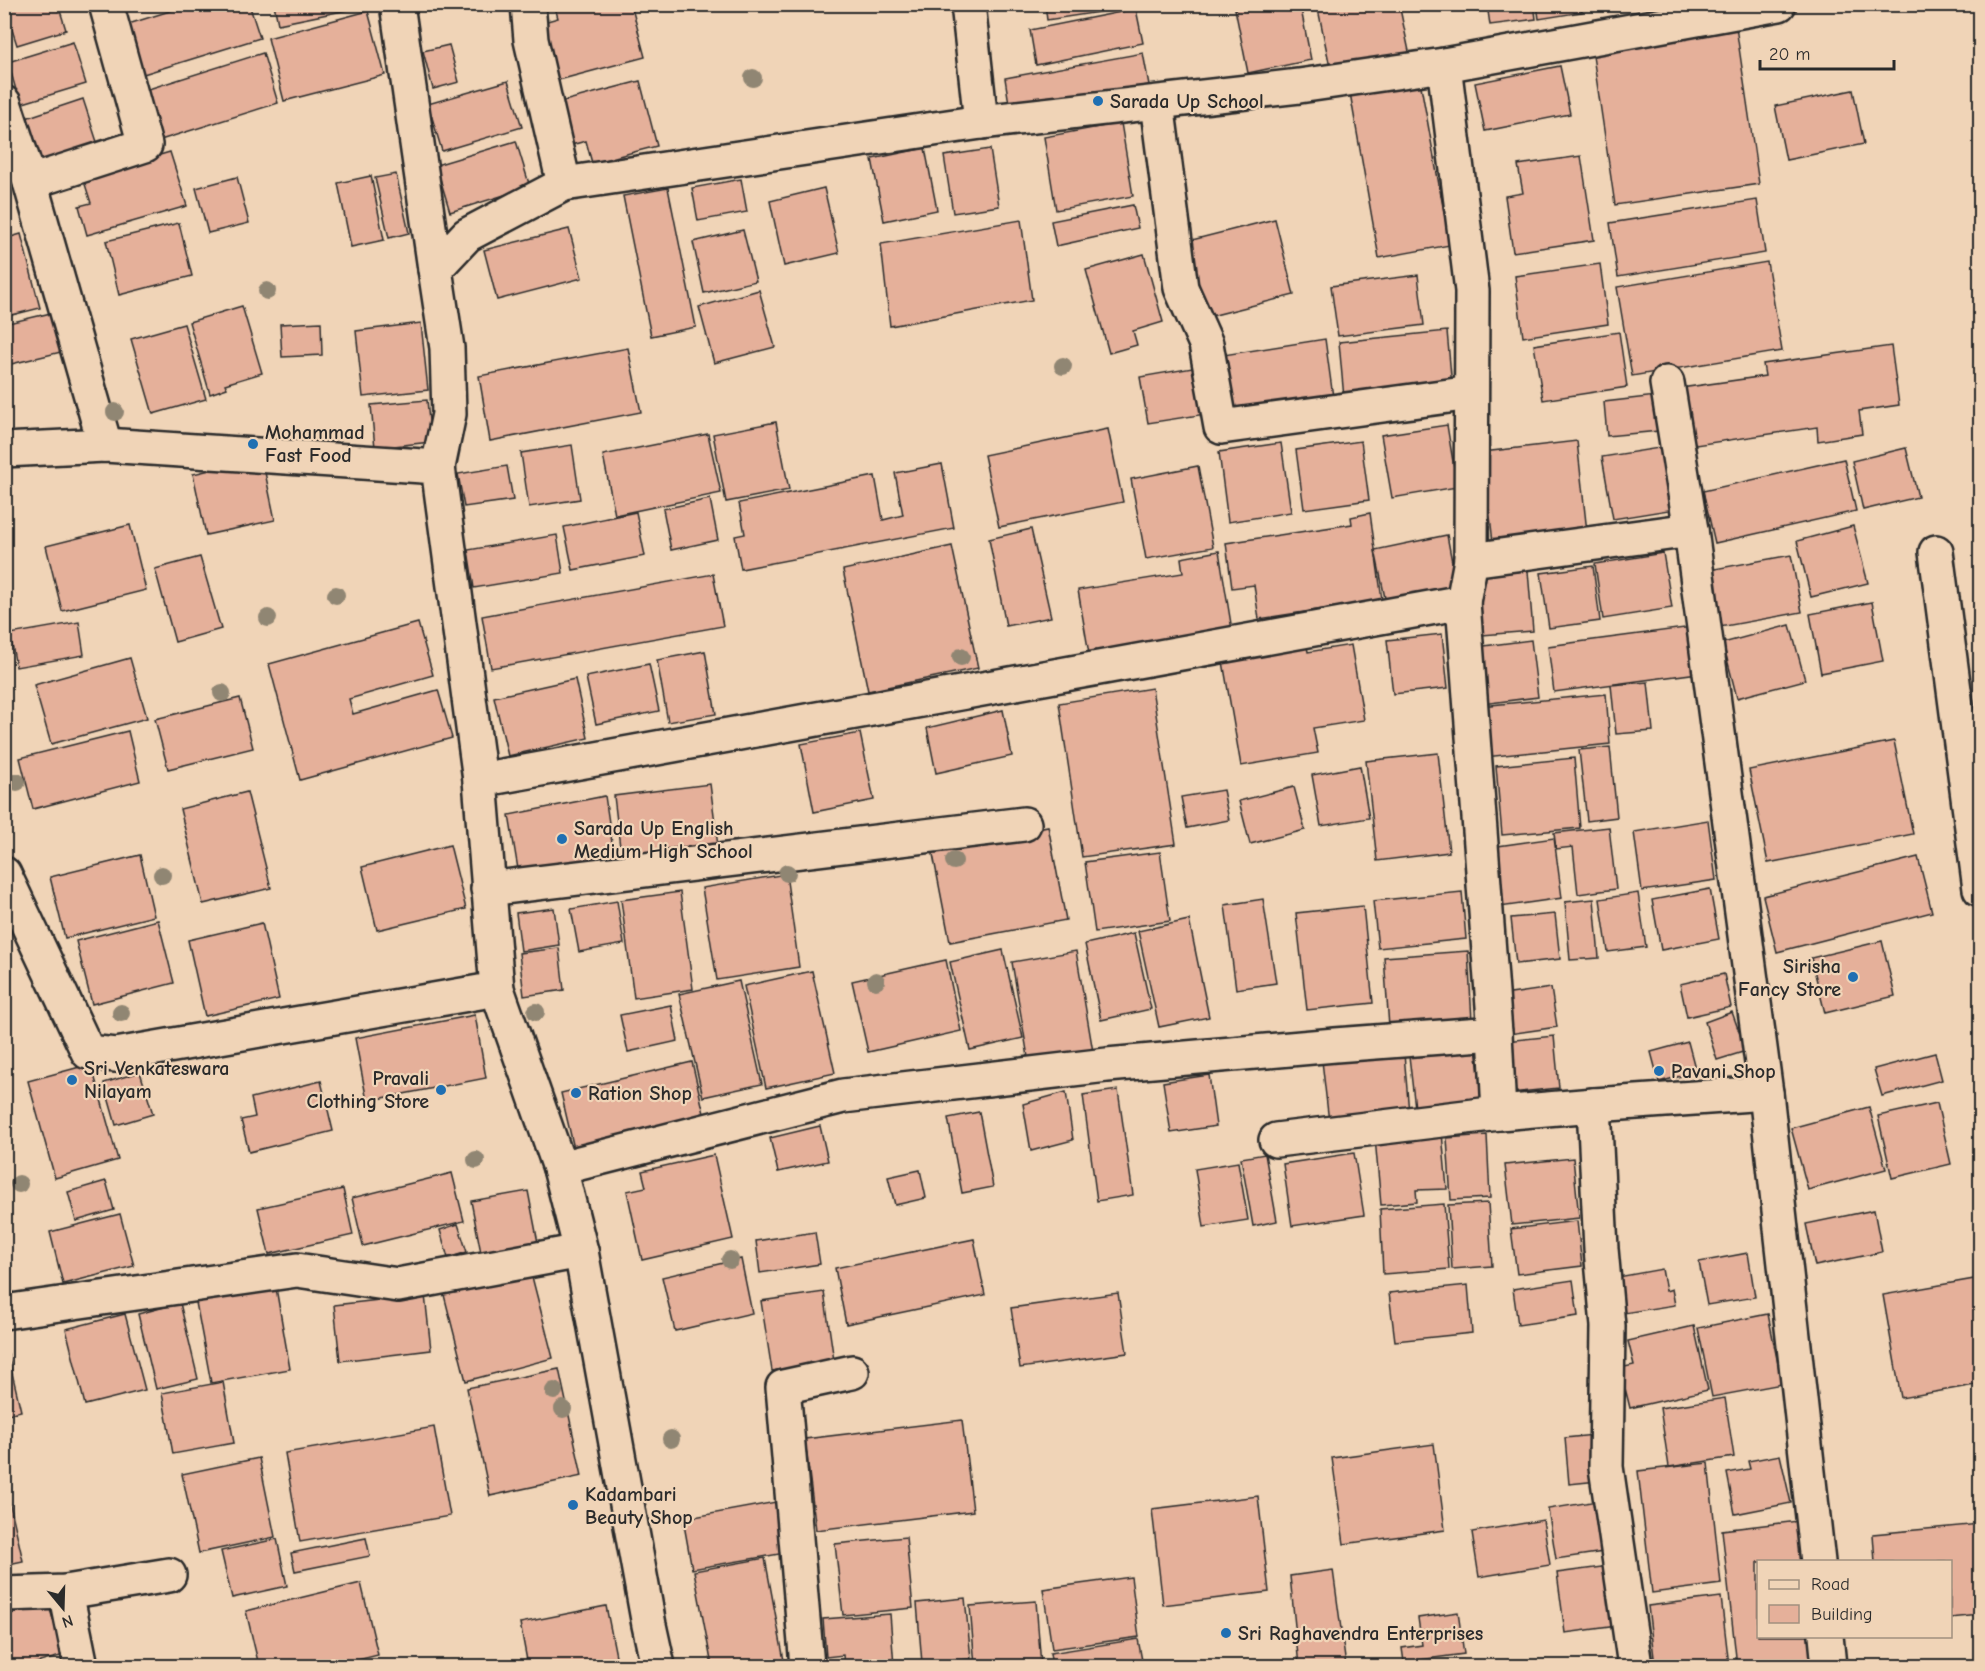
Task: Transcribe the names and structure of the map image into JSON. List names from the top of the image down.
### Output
{
  "places": [
    "Sarada Up School",
    "Mohammad Fast Food",
    "Sarada Up English Medium High School",
    "Sirisha Fancy Store",
    "Pavani Shop",
    "Sri Venkateswara Nilayam",
    "Pravali Clothing Store",
    "Ration Shop",
    "Kadambari Beauty Shop",
    "Sri Raghavendra Enterprises"
  ],
  "legend": ["Road", "Building"],
  "scale_bar": "20 m",
  "north": "bottom"
}
